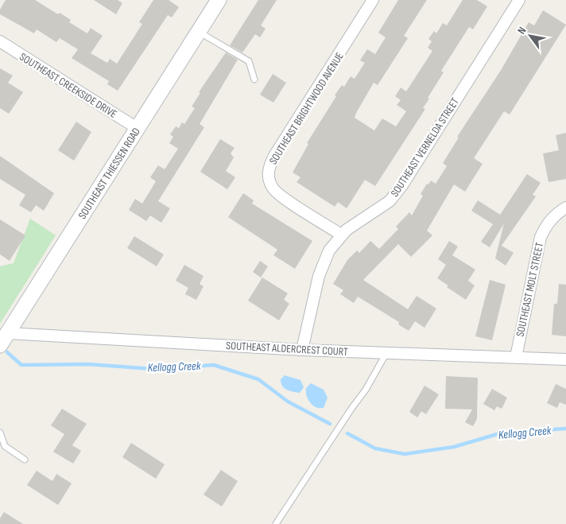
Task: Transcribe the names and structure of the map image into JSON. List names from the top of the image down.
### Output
{
  "streets": {
    "main road": ["SOUTHEAST THIESSEN ROAD"],
    "street": [
      "SOUTHEAST CREEKSIDE DRIVE",
      "SOUTHEAST BRIGHTWOOD AVENUE",
      "SOUTHEAST VERNELDA STREET",
      "SOUTHEAST MOLT STREET",
      "SOUTHEAST ALDERCREST COURT"
    ]
  },
  "crossings": [
    ["SOUTHEAST CREEKSIDE DRIVE", "SOUTHEAST THIESSEN ROAD"],
    ["SOUTHEAST BRIGHTWOOD AVENUE", "SOUTHEAST VERNELDA STREET"],
    ["SOUTHEAST VERNELDA STREET", "SOUTHEAST ALDERCREST COURT"],
    ["SOUTHEAST THIESSEN ROAD", "SOUTHEAST ALDERCREST COURT"],
    ["SOUTHEAST MOLT STREET", "SOUTHEAST ALDERCREST COURT"]
  ],
  "water": ["Kellogg Creek"],
  "north": "top left"
}
